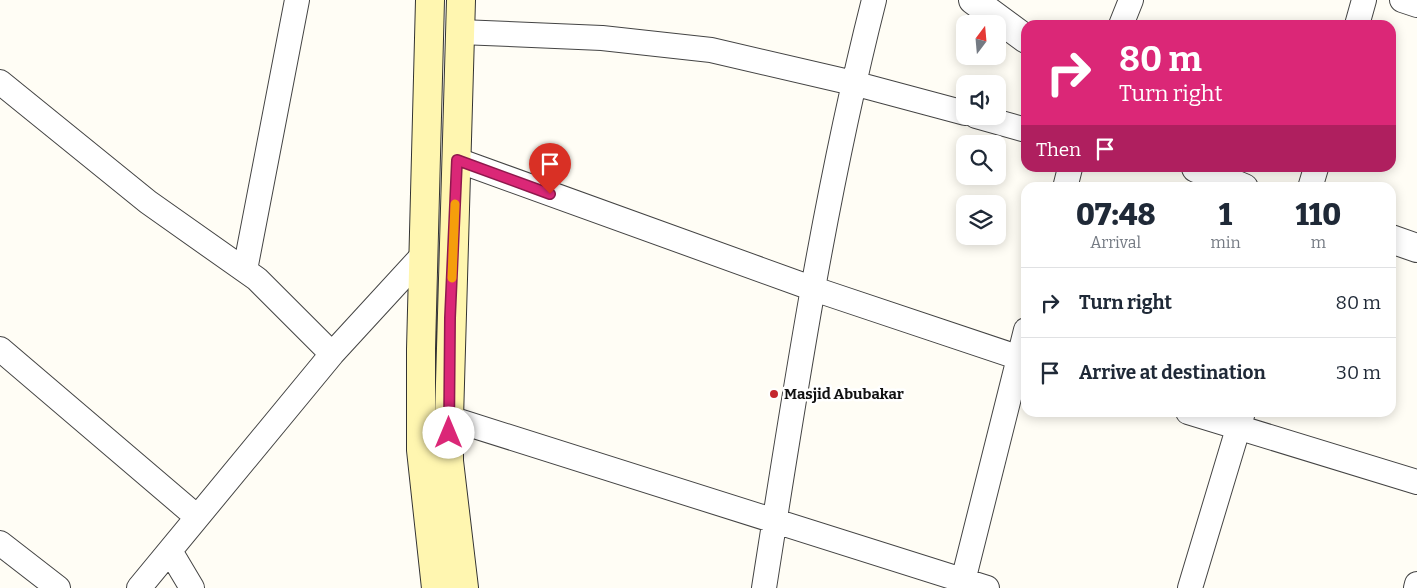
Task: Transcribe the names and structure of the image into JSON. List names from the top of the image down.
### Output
{
  "places": ["Masjid Abubakar"],
  "north": "top",
  "page": {
    "turn": ["80 m", "Turn right"],
    "then": "Then",
    "eta": [
      "07:48",
      "Arrival",
      "1",
      "min",
      "110",
      "m"
    ],
    "list": [
      {
        "name": "Turn right",
        "value": "80 m"
      },
      {
        "name": "Arrive at destination",
        "value": "30 m"
      }
    ]
  }
}
